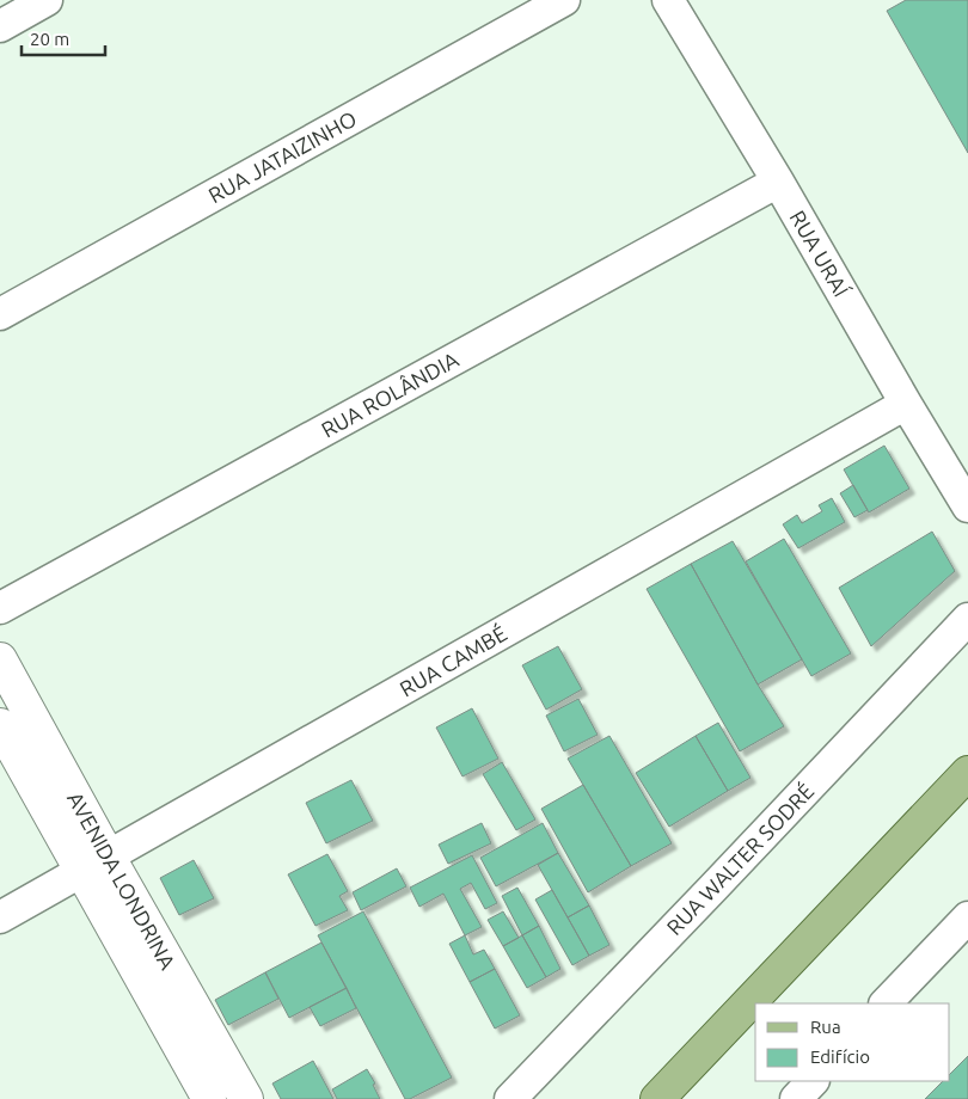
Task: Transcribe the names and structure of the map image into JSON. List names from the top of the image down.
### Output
{
  "streets": {
    "street": [
      "RUA JATAIZINHO",
      "RUA URAÍ",
      "RUA ROLÂNDIA",
      "RUA CAMBÉ",
      "RUA WALTER SODRÉ",
      "AVENIDA LONDRINA"
    ]
  },
  "crossings": [
    ["RUA URAÍ", "RUA ROLÂNDIA"],
    ["RUA URAÍ", "RUA CAMBÉ"],
    ["RUA CAMBÉ", "AVENIDA LONDRINA"]
  ],
  "legend": ["Rua", "Edifício"],
  "scale_bar": "20 m"
}
